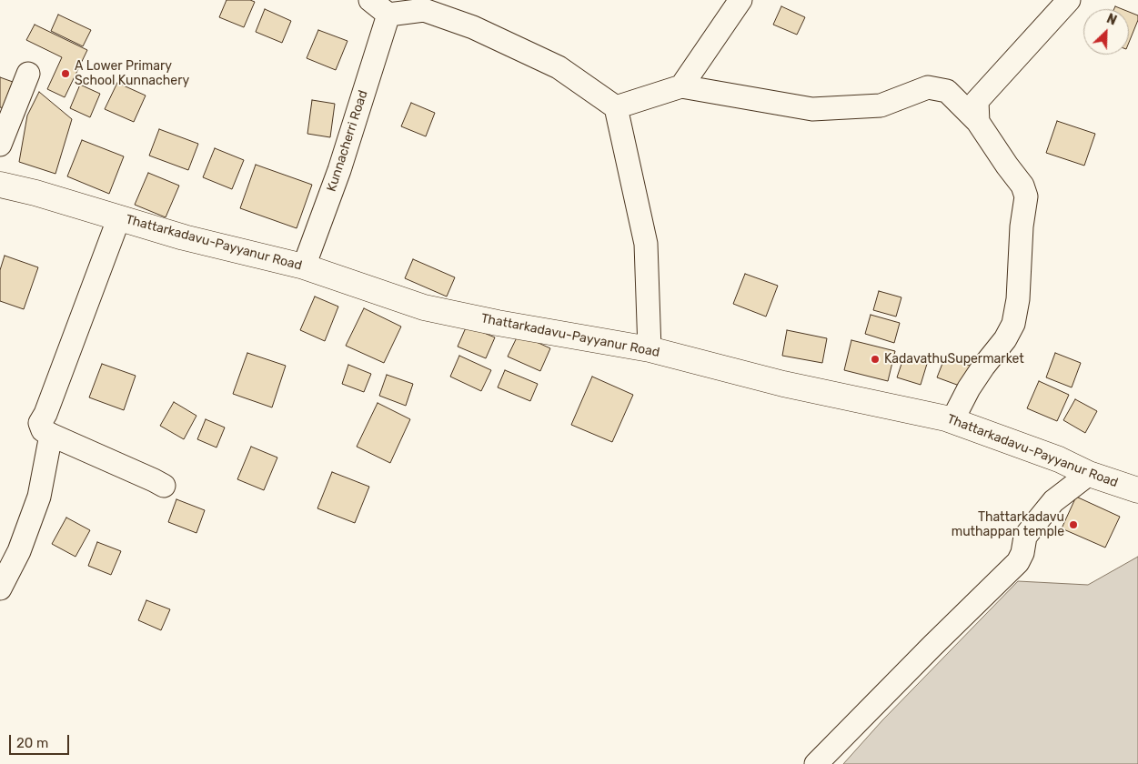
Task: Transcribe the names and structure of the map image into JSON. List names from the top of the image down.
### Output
{
  "streets": {
    "main road": ["Thattarkadavu-Payyanur Road"],
    "street": ["Kunnacherri Road"]
  },
  "crossings": [
    ["Kunnacherri Road", "Thattarkadavu-Payyanur Road"]
  ],
  "places": ["A Lower Primary School Kunnachery", "KadavathuSupermarket", "Thattarkadavu muthappan temple"],
  "scale_bar": "20 m",
  "north": "top right"
}
